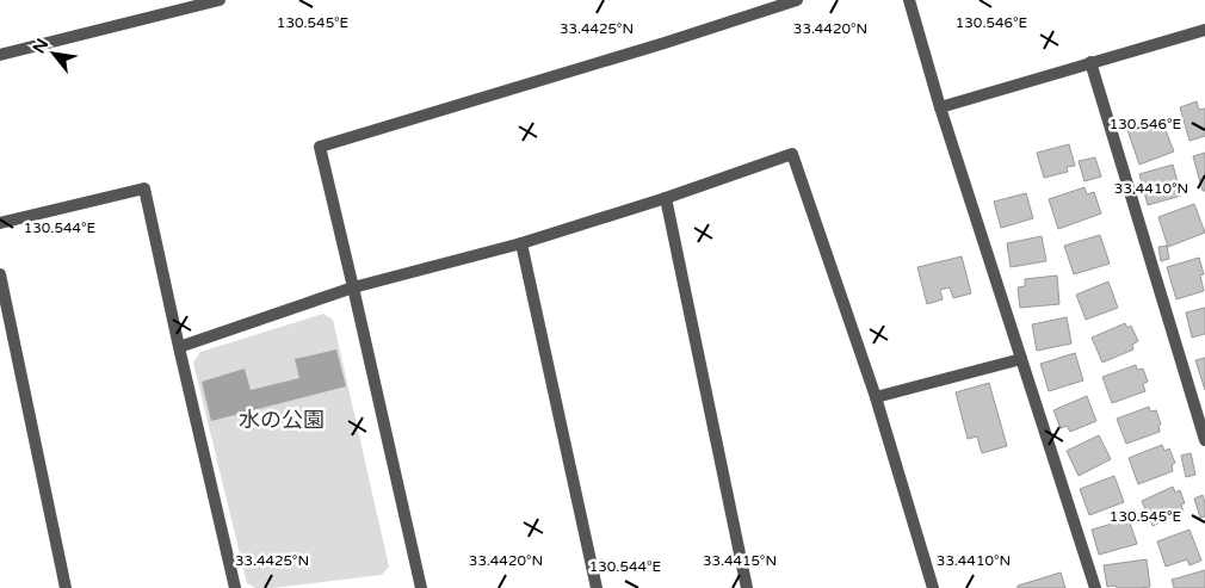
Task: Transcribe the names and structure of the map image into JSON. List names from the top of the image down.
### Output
{
  "parks": ["水の公園"],
  "north": "top left",
  "coordinates": [
    "130.545°E",
    "130.546°E",
    "33.4425°N",
    "33.4420°N",
    "33.4410°N",
    "130.544°E",
    "33.4415°N"
  ]
}
